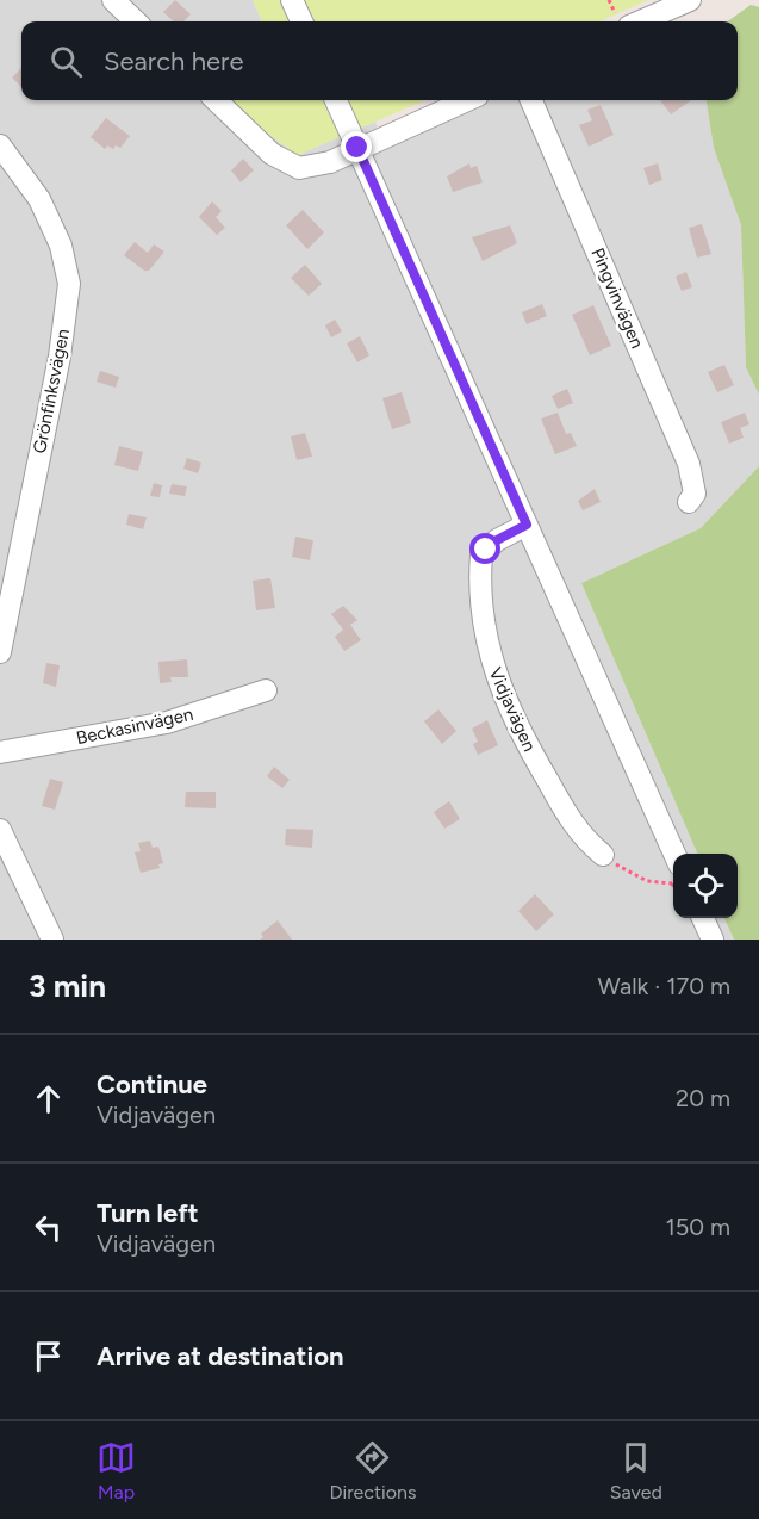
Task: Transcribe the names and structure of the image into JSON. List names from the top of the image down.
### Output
{
  "streets": {
    "street": [
      "Pingvinvägen",
      "Grönfinksvägen",
      "Vidjavägen",
      "Beckasinvägen"
    ]
  },
  "page": {
    "search": "Search here",
    "heading": ["3 min", "Walk · 170 m"],
    "list": [
      ["Continue", "Vidjavägen", "20 m"],
      ["Turn left", "Vidjavägen", "150 m"],
      "Arrive at destination"
    ],
    "nav": ["Map", "Directions", "Saved"]
  }
}
